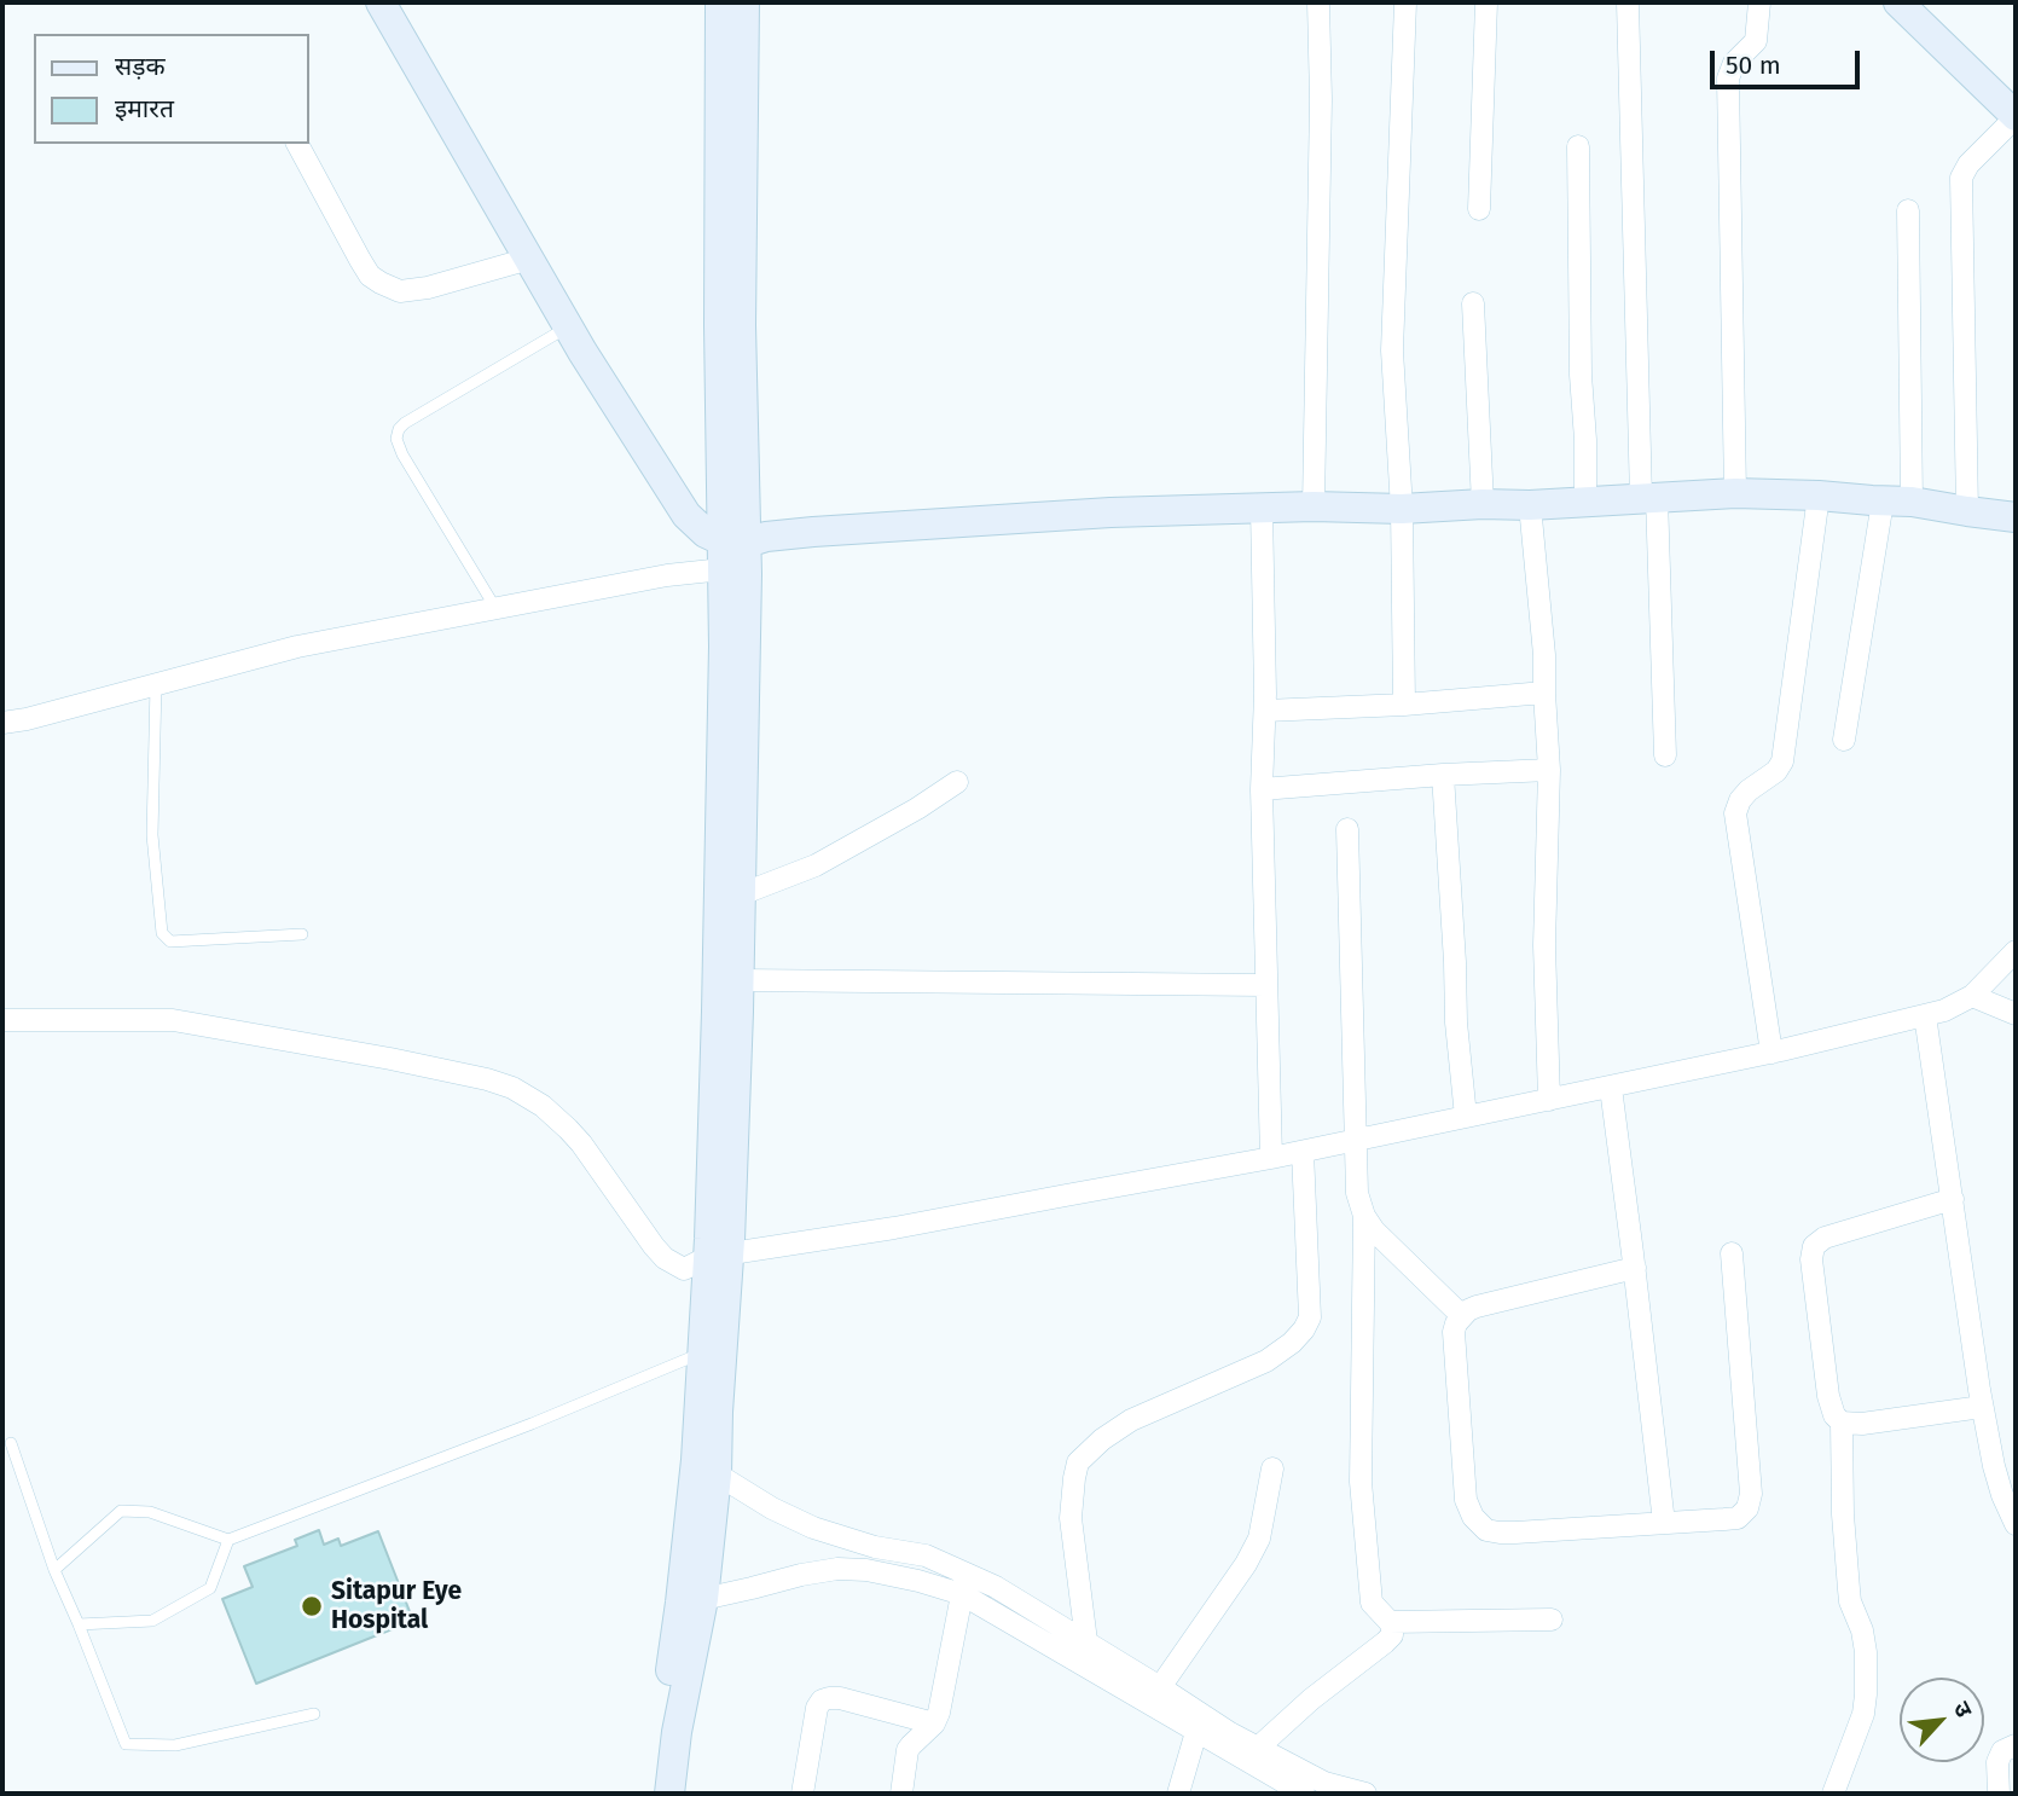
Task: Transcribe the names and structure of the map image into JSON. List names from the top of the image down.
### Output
{
  "places": ["Sitapur Eye Hospital"],
  "legend": ["सड़क", "इमारत"],
  "scale_bar": "50 m",
  "north": "top right"
}
